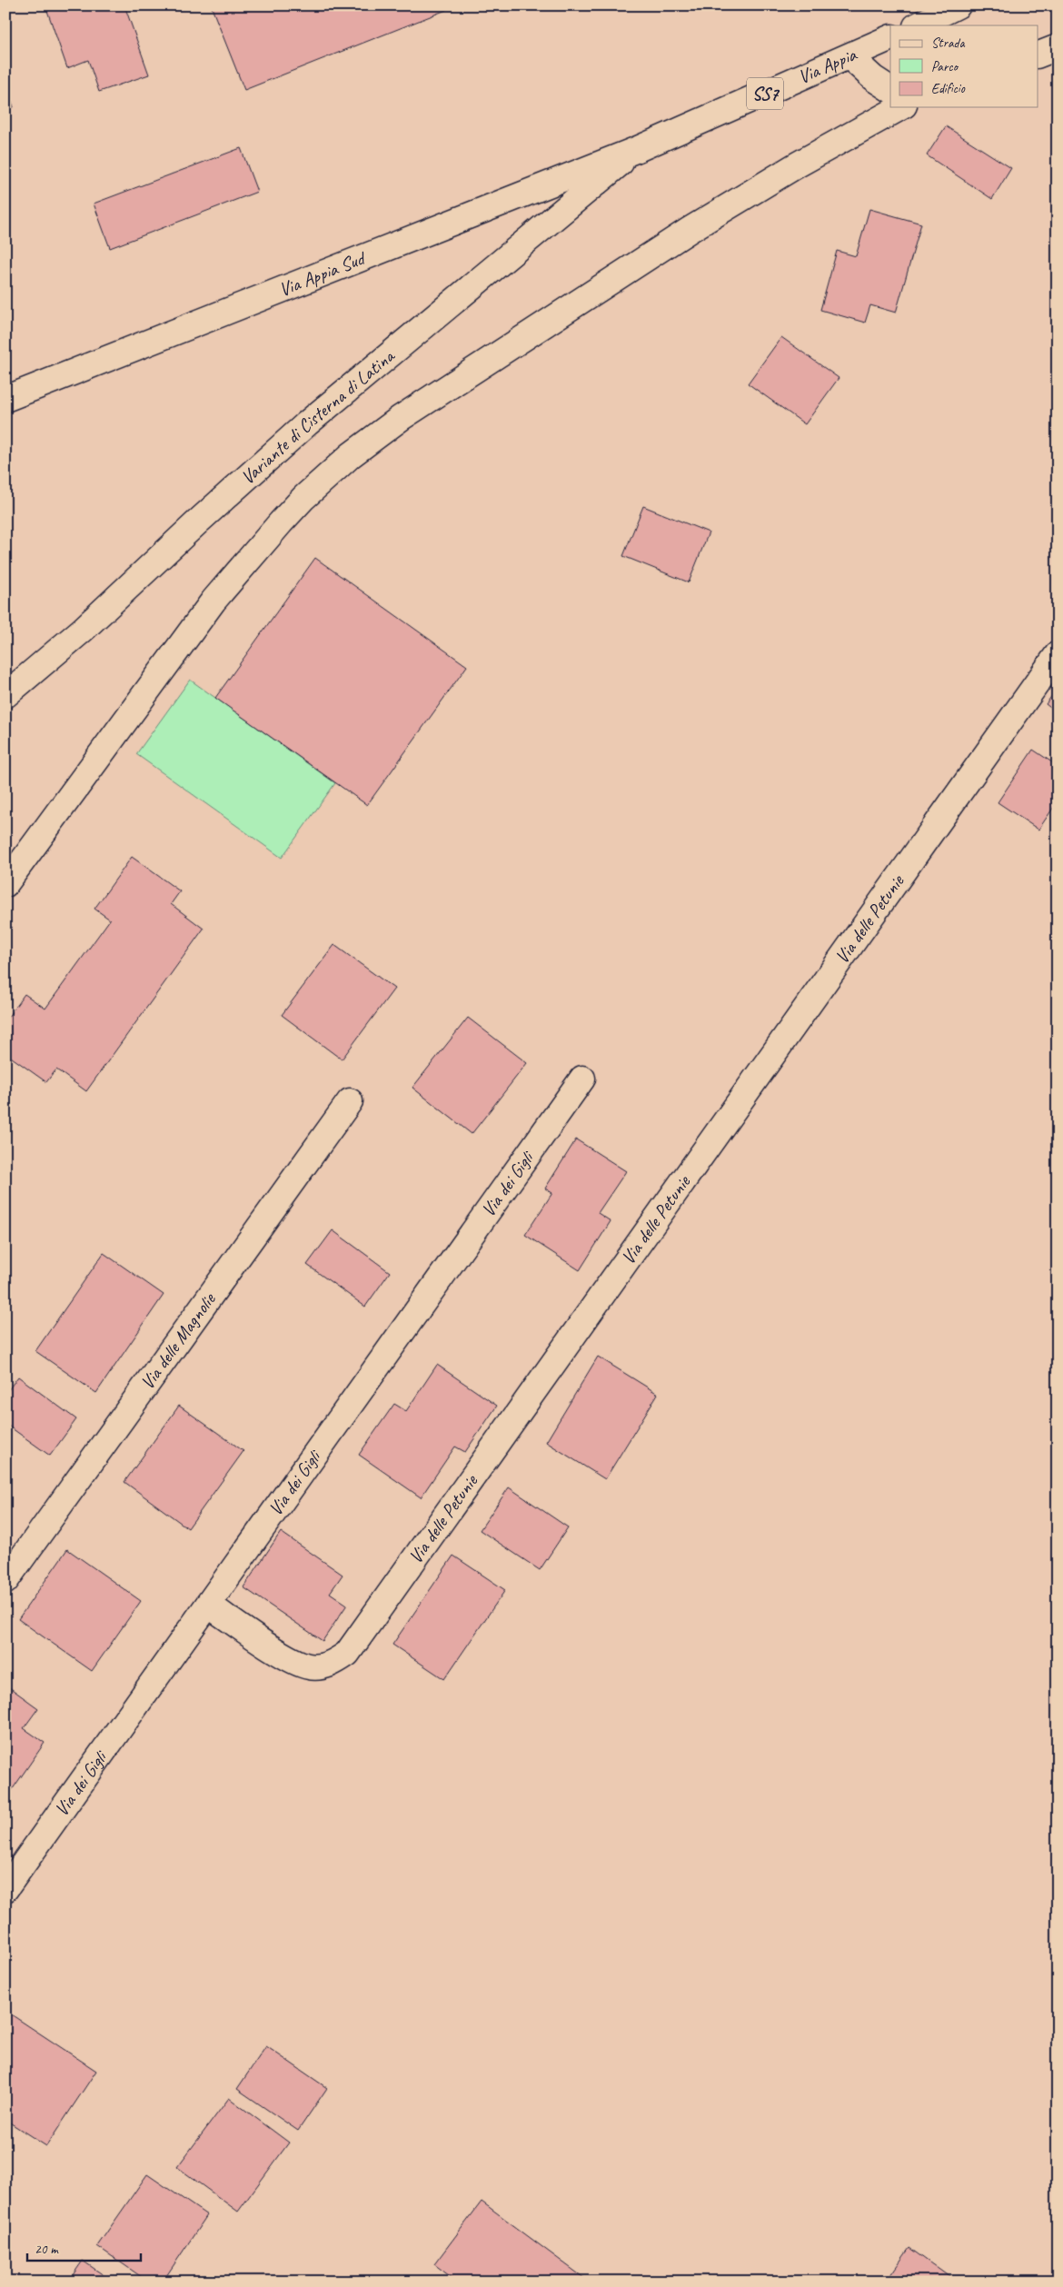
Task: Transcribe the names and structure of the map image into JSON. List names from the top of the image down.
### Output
{
  "streets": {
    "street": [
      "Via Appia",
      "SS7",
      "Via Appia Sud",
      "Variante di Cisterna di Latina",
      "Via delle Petunie",
      "Via dei Gigli",
      "Via delle Magnolie"
    ]
  },
  "crossings": [
    ["Via Appia", "Via Appia Sud"],
    ["Via Appia", "Variante di Cisterna di Latina"],
    ["Via Appia Sud", "Variante di Cisterna di Latina"],
    ["Via delle Petunie", "Via dei Gigli"]
  ],
  "legend": ["Strada", "Parco", "Edificio"],
  "scale_bar": "20 m"
}
